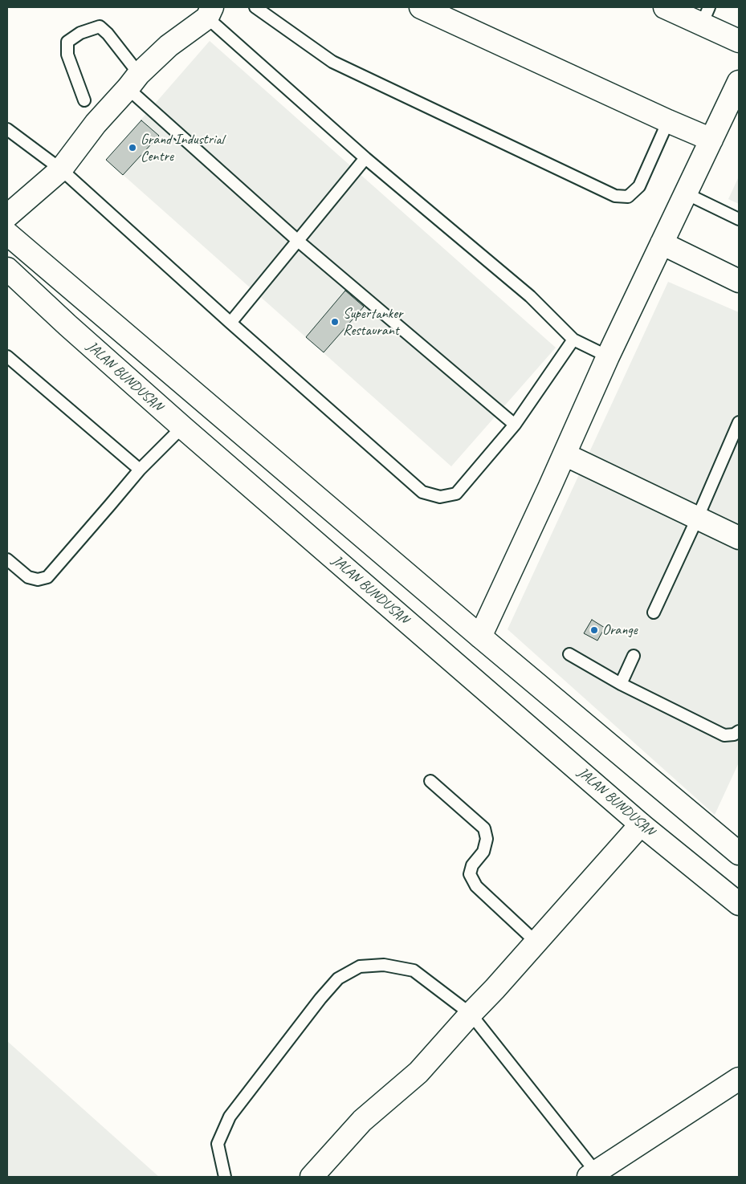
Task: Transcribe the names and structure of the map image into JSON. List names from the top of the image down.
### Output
{
  "streets": {
    "street": ["JALAN BUNDUSAN"]
  },
  "places": ["Grand Industrial Centre", "Supertanker Restaurant", "Orange"]
}
